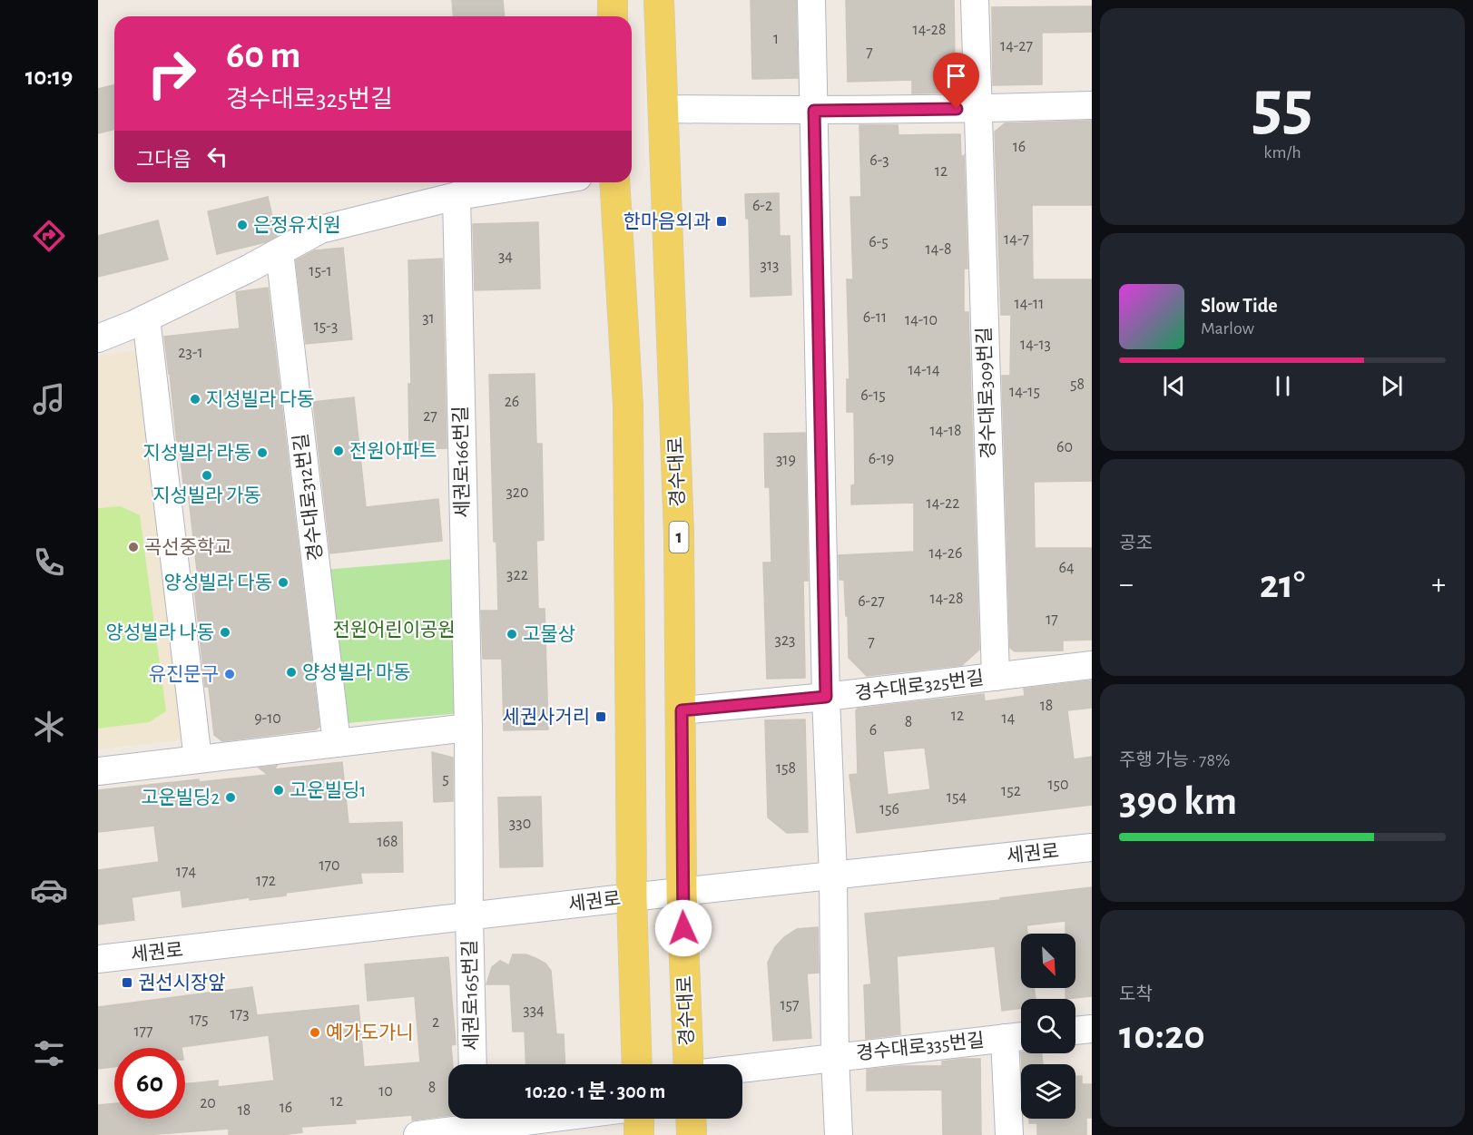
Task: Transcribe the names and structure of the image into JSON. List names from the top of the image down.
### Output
{
  "streets": {
    "main road": ["경수대로", "1"],
    "street": [
      "경수대로309번길",
      "세권로166번길",
      "경수대로312번길",
      "경수대로325번길",
      "세권로",
      "세권로165번길",
      "경수대로335번길"
    ]
  },
  "crossings": [
    ["경수대로309번길", "경수대로325번길"],
    ["세권로166번길", "세권로"],
    ["세권로166번길", "세권로165번길"],
    ["경수대로", "경수대로325번길"],
    ["경수대로", "세권로"],
    ["세권로", "세권로165번길"]
  ],
  "parks": ["전원어린이공원"],
  "places": {
    "transit": ["한마음외과", "세권사거리", "권선시장앞"],
    "other": [
      "은정유치원",
      "지성빌라 다동",
      "전원아파트",
      "지성빌라 라동",
      "지성빌라 가동",
      "곡선중학교",
      "양성빌라 다동",
      "양성빌라 나동",
      "고물상",
      "양성빌라 마동",
      "유진문구",
      "고운빌딩1",
      "고운빌딩2",
      "예가도가니"
    ]
  },
  "house_numbers": [
    "14-28",
    "1",
    "14-27",
    "7",
    "16",
    "6-3",
    "12",
    "6-2",
    "14-7",
    "6-5",
    "14-8",
    "34",
    "313",
    "15-1",
    "14-11",
    "6-11",
    "31",
    "14-10",
    "15-3",
    "14-13",
    "23-1",
    "14-14",
    "58",
    "14-15",
    "6-15",
    "26",
    "27",
    "14-18",
    "60",
    "6-19",
    "319",
    "320",
    "14-22",
    "14-26",
    "64",
    "322",
    "14-28",
    "6-27",
    "17",
    "323",
    "7",
    "18",
    "12",
    "9-10",
    "14",
    "8",
    "6",
    "158",
    "5",
    "150",
    "152",
    "154",
    "156",
    "330",
    "168",
    "170",
    "174",
    "172",
    "157",
    "334",
    "173",
    "175",
    "2",
    "177",
    "8",
    "10",
    "12",
    "20",
    "16",
    "18"
  ],
  "north": "bottom right",
  "page": {
    "tabs": "10:19",
    "tile": [
      ["55", "km/h"],
      "공조",
      ["주행 가능 · 78%", "390 km"],
      ["도착", "10:20"]
    ],
    "turn": ["60 m", "경수대로325번길"],
    "then": "그다음",
    "song": ["Slow Tide", "Marlow"],
    "heat": ["−", "21°", "+"],
    "limit": "60",
    "trip": "10:20 · 1 분 · 300 m"
  }
}
